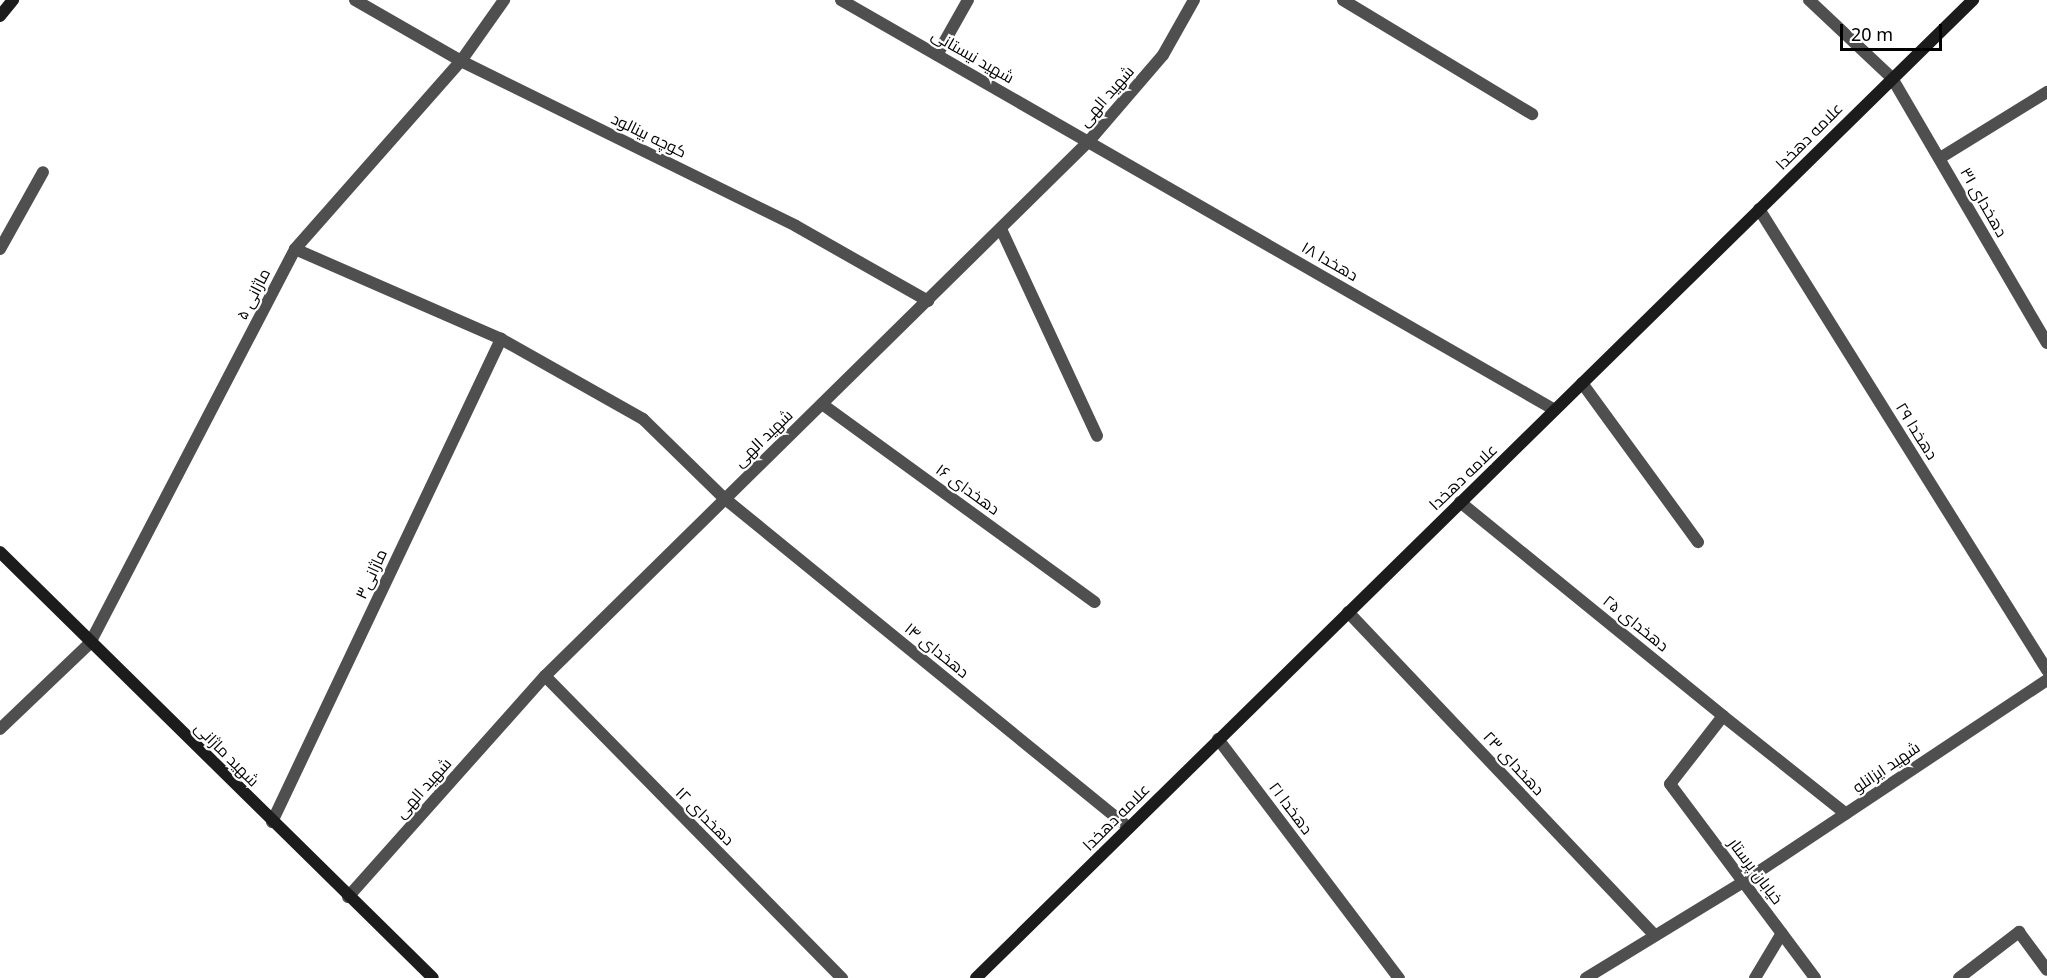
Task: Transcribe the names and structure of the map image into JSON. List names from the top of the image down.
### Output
{
  "streets": {
    "street": [
      "شهید نیستانی",
      "شهید الهی",
      "کوچه بینالود",
      "علامه دهخدا",
      "دهخدای ۳۱",
      "دهخدا ۱۸",
      "۵ ماژانی",
      "دهخدا ۲۹",
      "دهخدای ۱۶",
      "ماژانی۳",
      "دهخدای ۲۵",
      "دهخدای ۱۴",
      "شهید ماژانی",
      "دهخدای ۲۳",
      "شهید ایزانلو",
      "دهخدا ۲۱",
      "دهخدای ۱۲",
      "خیابان پرستار"
    ]
  },
  "crossings": [
    ["شهید نیستانی", "شهید الهی"],
    ["شهید نیستانی", "دهخدا ۱۸"],
    ["شهید الهی", "کوچه بینالود"],
    ["شهید الهی", "دهخدا ۱۸"],
    ["شهید الهی", "دهخدای ۱۶"],
    ["شهید الهی", "دهخدای ۱۴"],
    ["شهید الهی", "شهید ماژانی"],
    ["شهید الهی", "دهخدای ۱۲"],
    ["کوچه بینالود", "۵ ماژانی"],
    ["علامه دهخدا", "دهخدای ۳۱"],
    ["علامه دهخدا", "دهخدا ۱۸"],
    ["علامه دهخدا", "دهخدا ۲۹"],
    ["علامه دهخدا", "دهخدای ۲۵"],
    ["علامه دهخدا", "دهخدای ۱۴"],
    ["علامه دهخدا", "دهخدای ۲۳"],
    ["علامه دهخدا", "دهخدا ۲۱"],
    ["۵ ماژانی", "دهخدای ۱۴"],
    ["۵ ماژانی", "شهید ماژانی"],
    ["ماژانی۳", "دهخدای ۱۴"],
    ["ماژانی۳", "شهید ماژانی"],
    ["دهخدای ۲۵", "شهید ایزانلو"],
    ["دهخدای ۲۵", "خیابان پرستار"],
    ["دهخدای ۲۳", "شهید ایزانلو"],
    ["شهید ایزانلو", "خیابان پرستار"]
  ],
  "scale_bar": "20 m"
}
